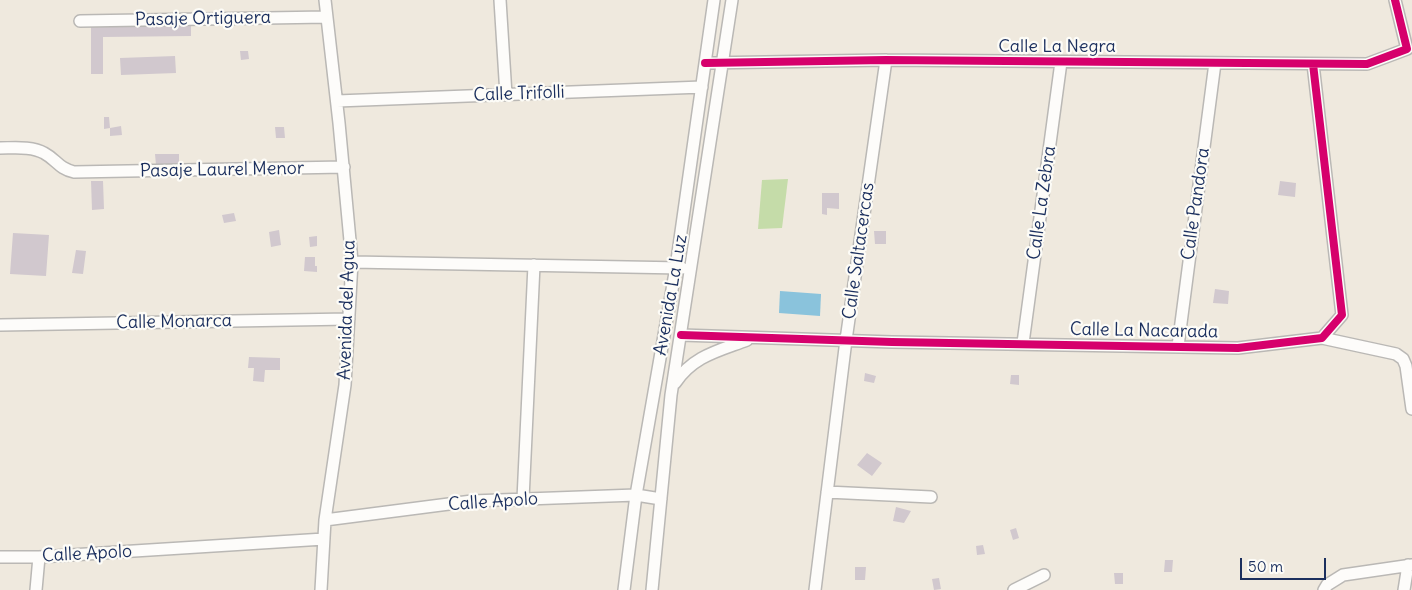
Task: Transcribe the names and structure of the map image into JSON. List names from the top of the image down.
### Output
{
  "streets": {
    "street": [
      "Pasaje Ortiguera",
      "Calle La Negra",
      "Calle Trifolli",
      "Pasaje Laurel Menor",
      "Calle La Zebra",
      "Calle Pandora",
      "Calle Saltacercas",
      "Avenida La Luz",
      "Avenida del Agua",
      "Calle Monarca",
      "Calle La Nacarada",
      "Calle Apolo"
    ]
  },
  "crossings": [
    ["Pasaje Ortiguera", "Avenida del Agua"],
    ["Calle La Negra", "Calle La Zebra"],
    ["Calle La Negra", "Calle Pandora"],
    ["Calle La Negra", "Calle Saltacercas"],
    ["Calle La Negra", "Avenida La Luz"],
    ["Calle Trifolli", "Avenida La Luz"],
    ["Calle Trifolli", "Avenida del Agua"],
    ["Pasaje Laurel Menor", "Avenida del Agua"],
    ["Calle La Zebra", "Calle La Nacarada"],
    ["Calle Pandora", "Calle La Nacarada"],
    ["Calle Saltacercas", "Calle La Nacarada"],
    ["Avenida La Luz", "Calle La Nacarada"],
    ["Avenida La Luz", "Calle Apolo"],
    ["Avenida del Agua", "Calle Monarca"],
    ["Avenida del Agua", "Calle Apolo"]
  ],
  "scale_bar": "50 m"
}
